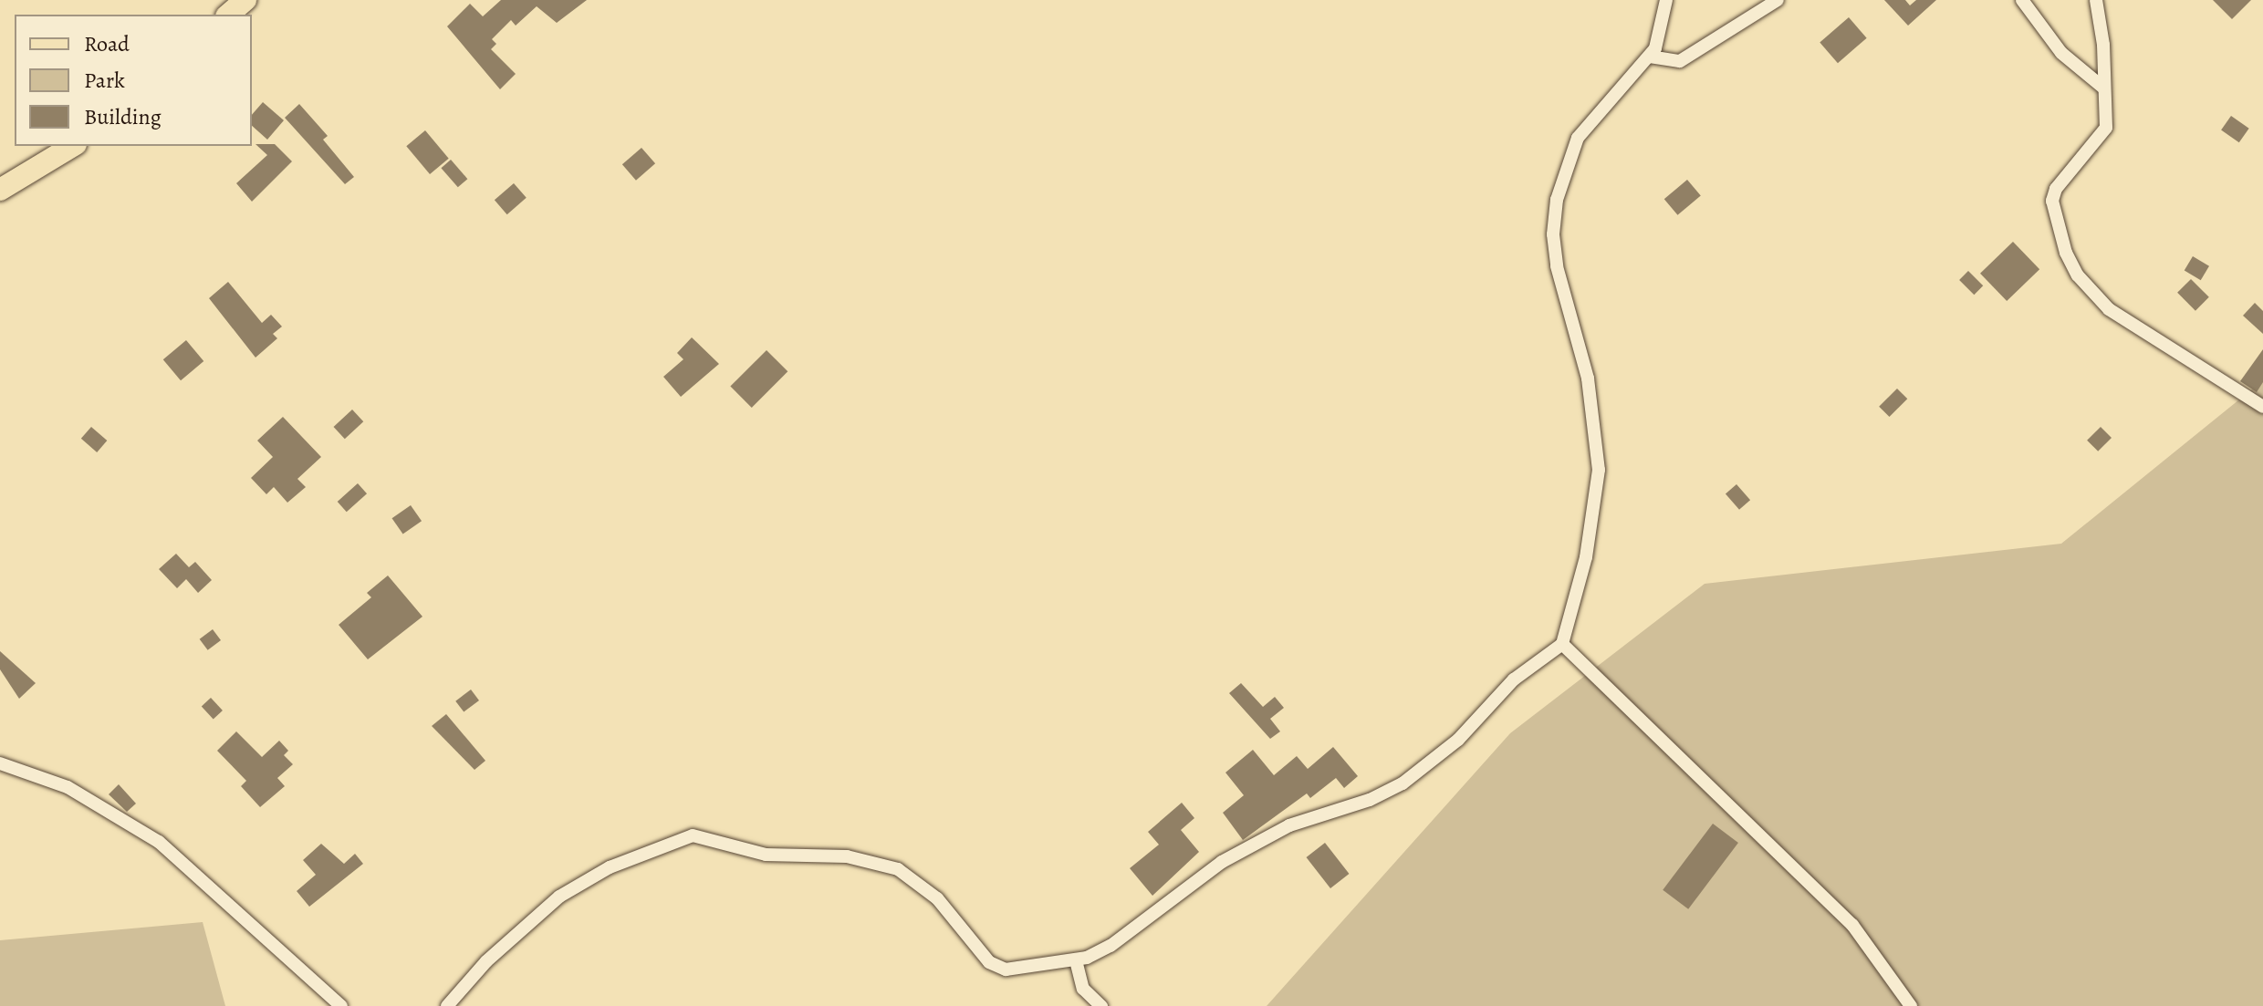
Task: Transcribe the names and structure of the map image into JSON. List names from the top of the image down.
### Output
{
  "legend": ["Road", "Park", "Building"]
}
